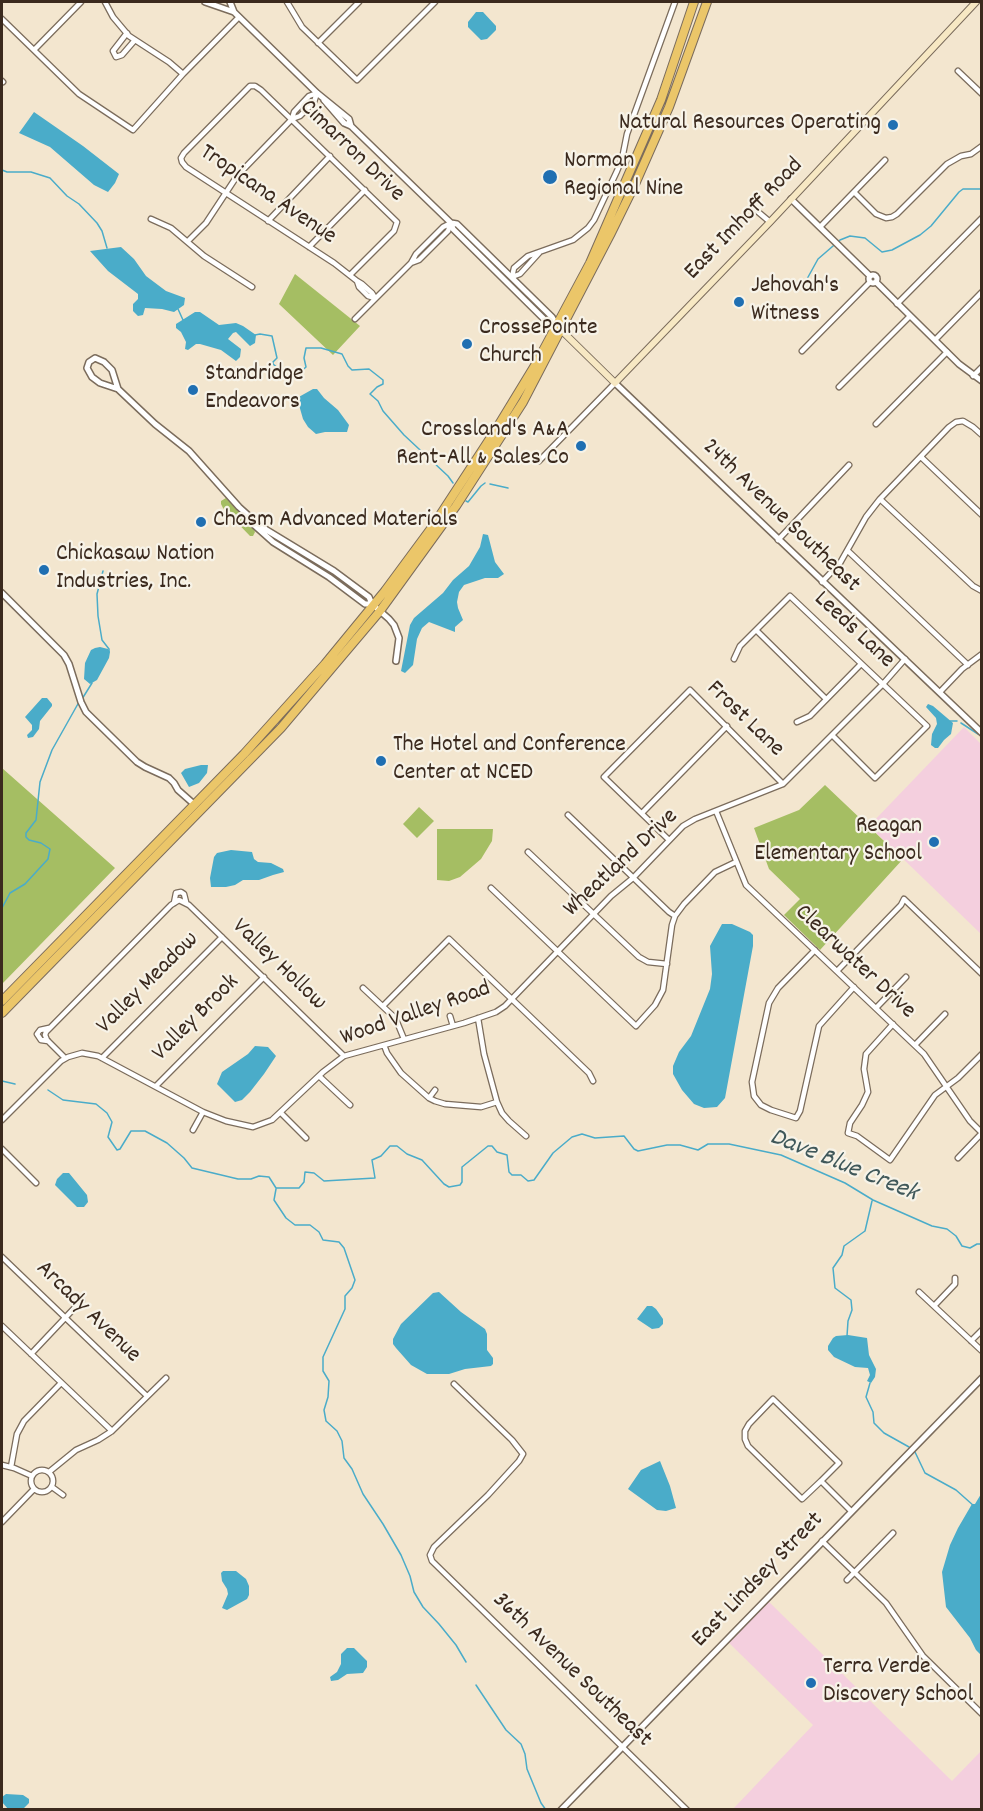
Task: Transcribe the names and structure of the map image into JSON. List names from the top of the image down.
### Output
{
  "streets": {
    "main road": ["East Imhoff Road", "24th Avenue Southeast"],
    "street": [
      "Cimarron Drive",
      "Tropicana Avenue",
      "Leeds Lane",
      "Frost Lane",
      "Wheatland Drive",
      "Clearwater Drive",
      "Valley Hollow",
      "Valley Meadow",
      "Wood Valley Road",
      "Valley Brook",
      "Arcady Avenue",
      "East Lindsey Street",
      "36th Avenue Southeast"
    ]
  },
  "crossings": [
    ["Cimarron Drive", "Tropicana Avenue"],
    ["East Imhoff Road", "24th Avenue Southeast"],
    ["24th Avenue Southeast", "Wheatland Drive"],
    ["Leeds Lane", "Wheatland Drive"],
    ["Frost Lane", "Wheatland Drive"],
    ["Wheatland Drive", "Clearwater Drive"],
    ["Wheatland Drive", "Wood Valley Road"],
    ["Valley Hollow", "Valley Meadow"],
    ["Valley Hollow", "Wood Valley Road"],
    ["Valley Hollow", "Valley Brook"],
    ["Valley Meadow", "Wood Valley Road"],
    ["Wood Valley Road", "Valley Brook"],
    ["East Lindsey Street", "36th Avenue Southeast"]
  ],
  "water": ["Dave Blue Creek"],
  "places": [
    "Natural Resources Operating",
    "Norman Regional Nine",
    "Jehovah's Witness",
    "CrossePointe Church",
    "Standridge Endeavors",
    "Crossland's A&A Rent-All & Sales Co",
    "Chasm Advanced Materials",
    "Chickasaw Nation Industries, Inc.",
    "The Hotel and Conference Center at NCED",
    "Reagan Elementary School",
    "Terra Verde Discovery School"
  ]
}
